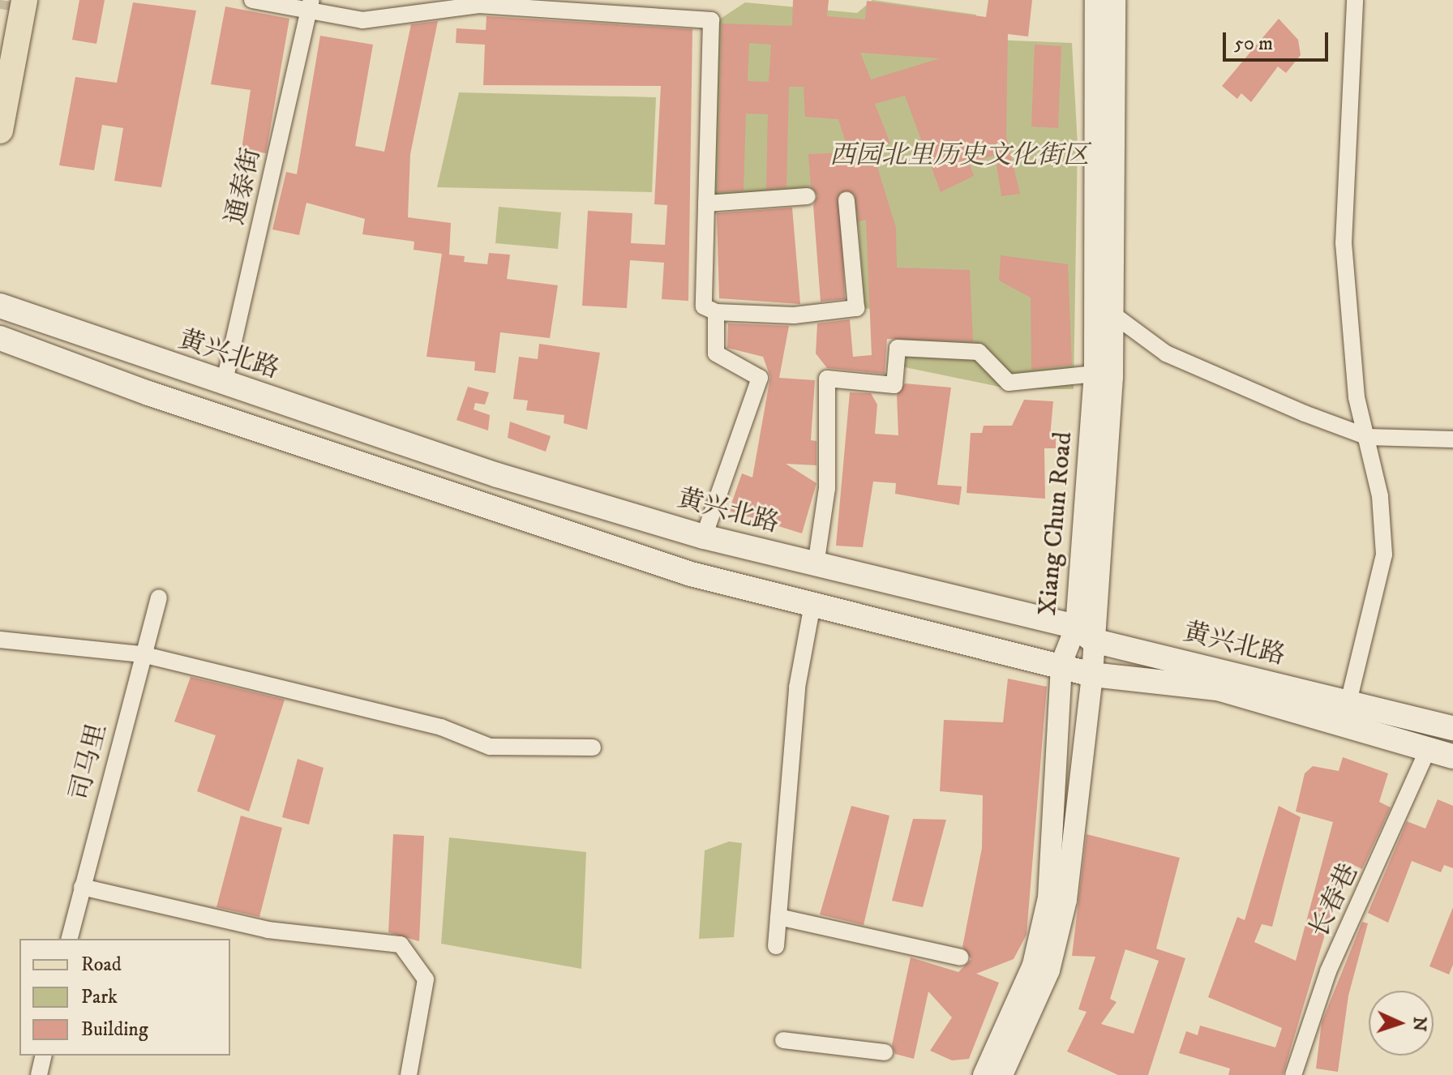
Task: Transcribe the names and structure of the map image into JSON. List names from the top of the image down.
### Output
{
  "streets": {
    "main road": ["黄兴北路"],
    "street": [
      "通泰街",
      "Xiang Chun Road",
      "司马里",
      "长春巷"
    ]
  },
  "crossings": [
    ["通泰街", "黄兴北路"],
    ["黄兴北路", "Xiang Chun Road"],
    ["黄兴北路", "长春巷"]
  ],
  "parks": ["西园北里历史文化街区"],
  "legend": ["Road", "Park", "Building"],
  "scale_bar": "50 m",
  "north": "right"
}
